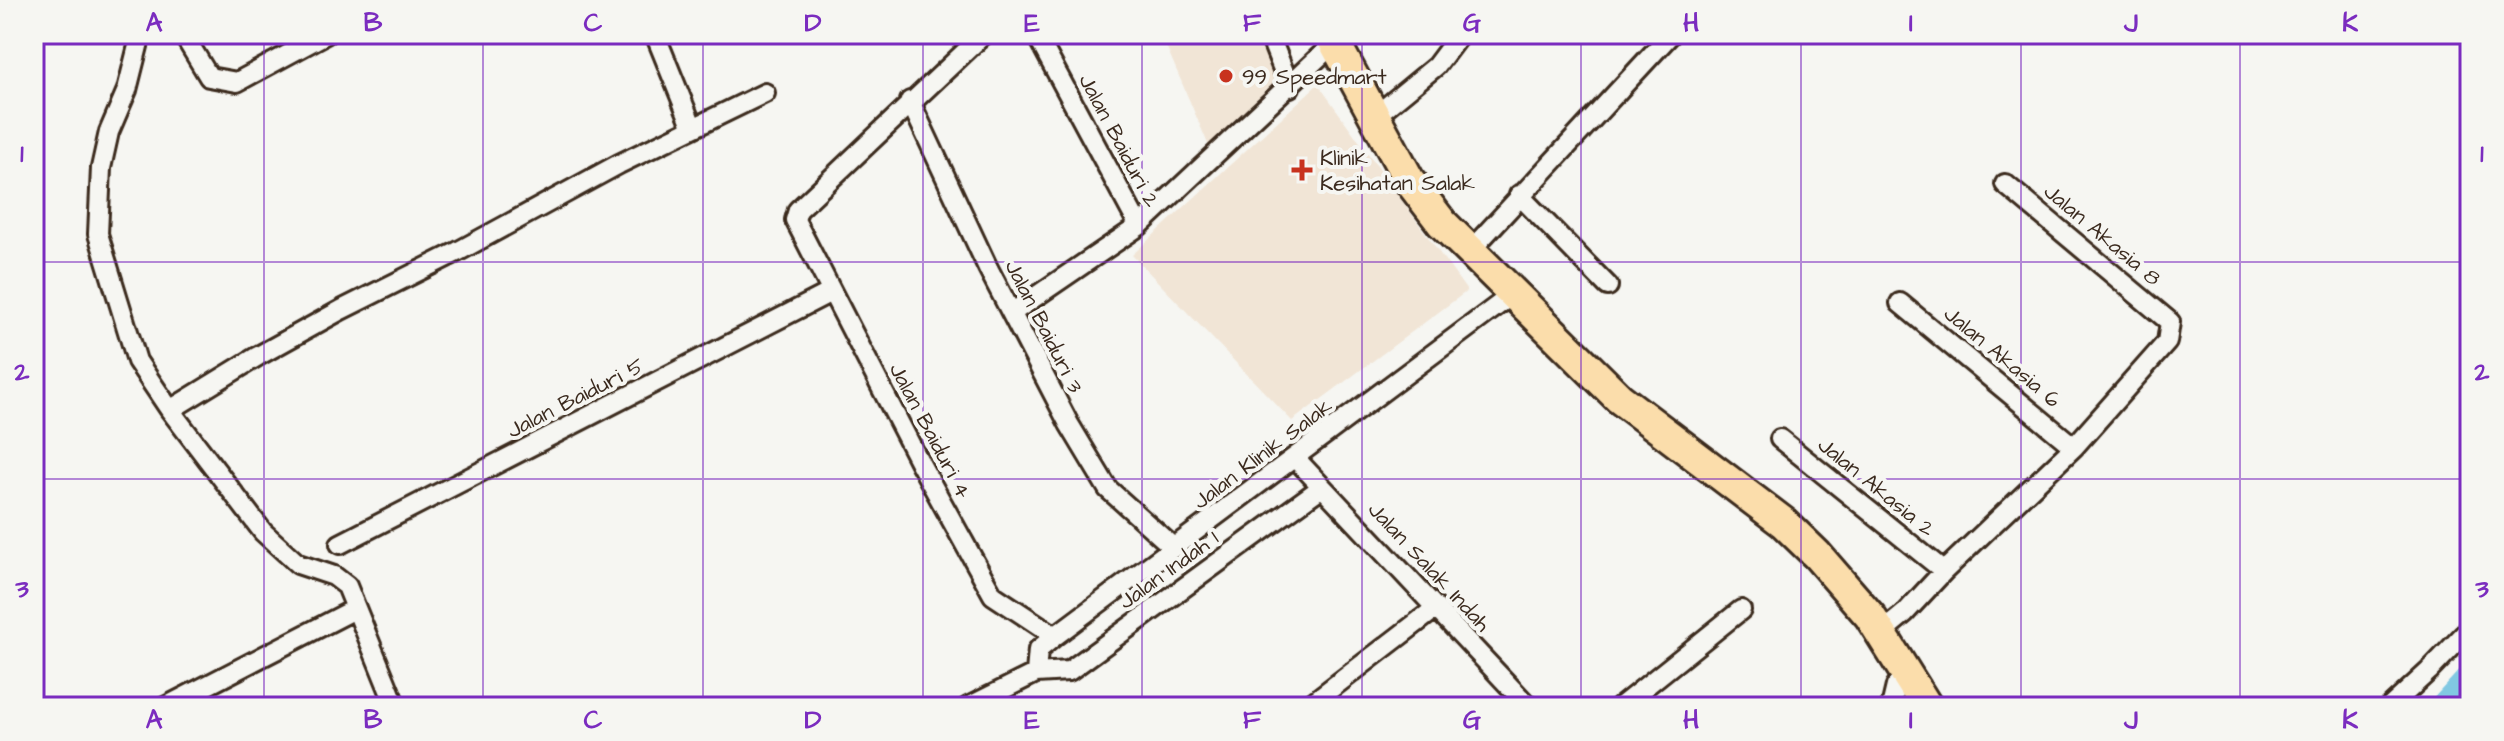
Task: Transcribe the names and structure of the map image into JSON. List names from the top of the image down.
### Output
{
  "streets": {
    "street": [
      "Jalan Baiduri 2",
      "Jalan Akasia 8",
      "Jalan Baiduri 3",
      "Jalan Akasia 6",
      "Jalan Baiduri 5",
      "Jalan Baiduri 4",
      "Jalan Klinik Salak",
      "Jalan Akasia 2",
      "Jalan Salak Indah",
      "Jalan Indah 1"
    ]
  },
  "crossings": [
    ["Jalan Akasia 8", "Jalan Akasia 6"],
    ["Jalan Baiduri 3", "Jalan Baiduri 4"],
    ["Jalan Baiduri 3", "Jalan Klinik Salak"],
    ["Jalan Baiduri 5", "Jalan Baiduri 4"],
    ["Jalan Baiduri 4", "Jalan Klinik Salak"],
    ["Jalan Klinik Salak", "Jalan Salak Indah"],
    ["Jalan Klinik Salak", "Jalan Indah 1"],
    ["Jalan Salak Indah", "Jalan Indah 1"]
  ],
  "places": {
    "other": ["99 Speedmart"],
    "health": ["Klinik Kesihatan Salak"]
  },
  "grid": {
    "columns": [
      "A",
      "B",
      "C",
      "D",
      "E",
      "F",
      "G",
      "H",
      "I",
      "J",
      "K"
    ],
    "rows": ["1", "2", "3"]
  }
}
